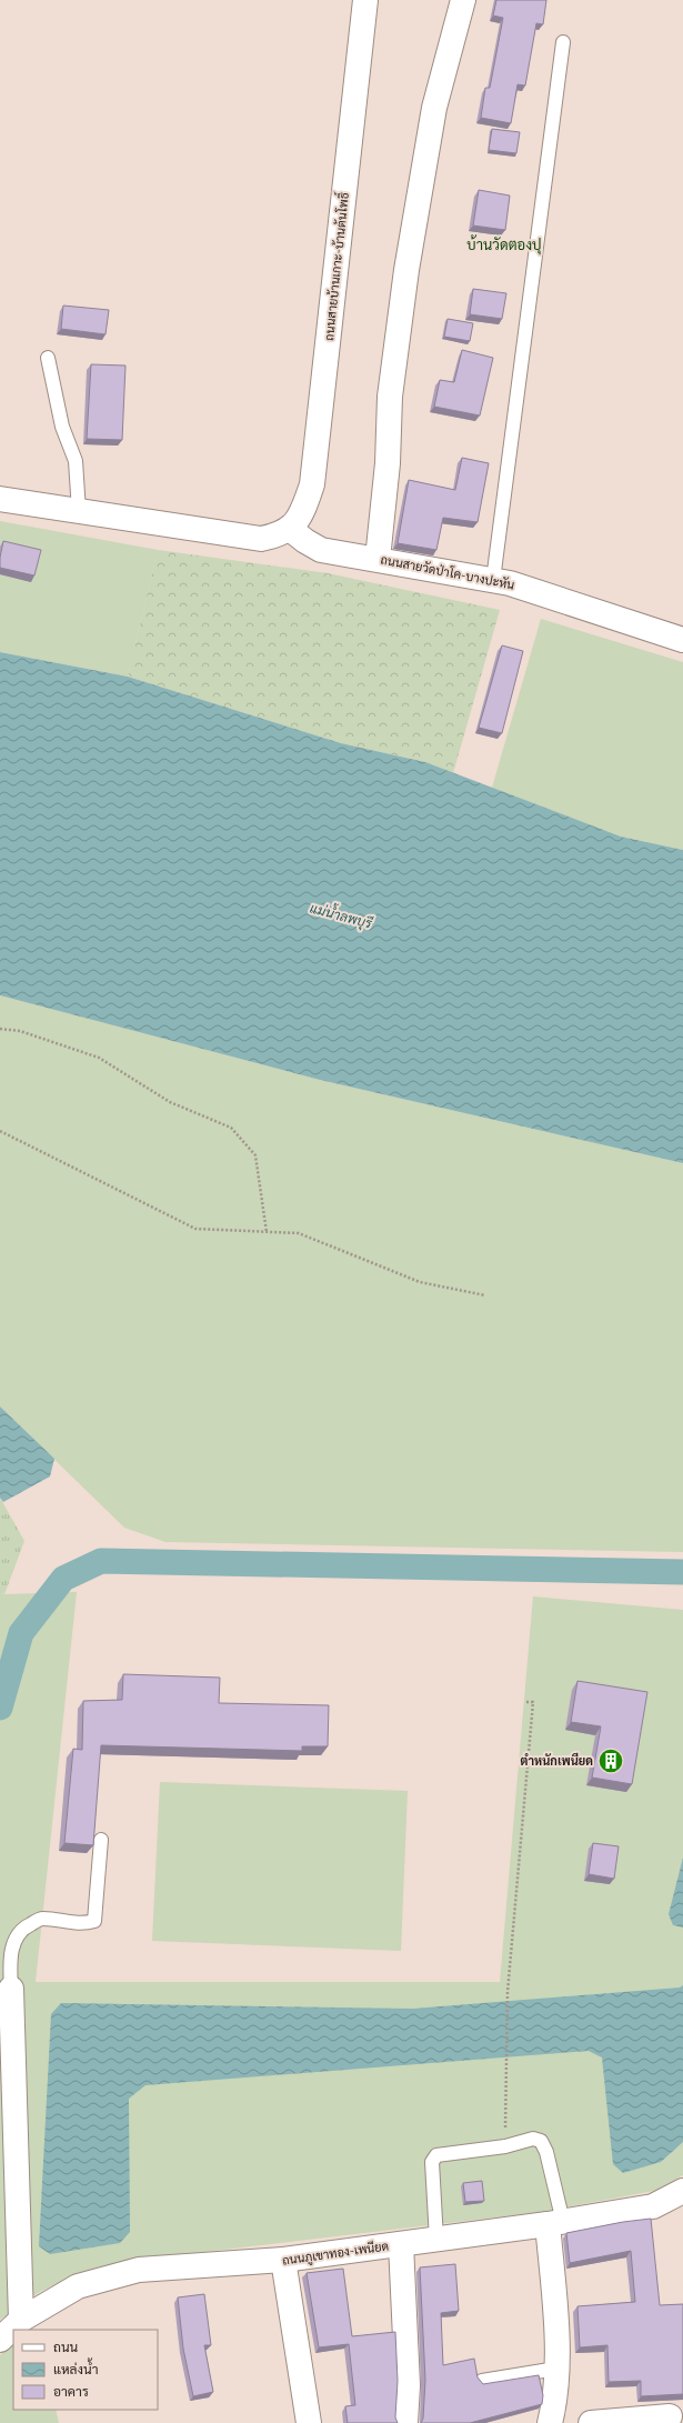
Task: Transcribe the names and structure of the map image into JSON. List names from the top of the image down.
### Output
{
  "streets": {
    "street": ["ถนนสายบ้านเกาะ-บ้านต้นโพธิ์", "ถนนสายวัดป่าโค-บางปะหัน", "ถนนภูเขาทอง-เพนียด"]
  },
  "crossings": [
    ["ถนนสายบ้านเกาะ-บ้านต้นโพธิ์", "ถนนสายวัดป่าโค-บางปะหัน"]
  ],
  "districts": ["บ้านวัดตองปุ"],
  "water": ["แม่น้ำลพบุรี"],
  "places": {
    "building": ["ตำหนักเพนียด"]
  },
  "legend": ["ถนน", "แหล่งน้ำ", "อาคาร"]
}
